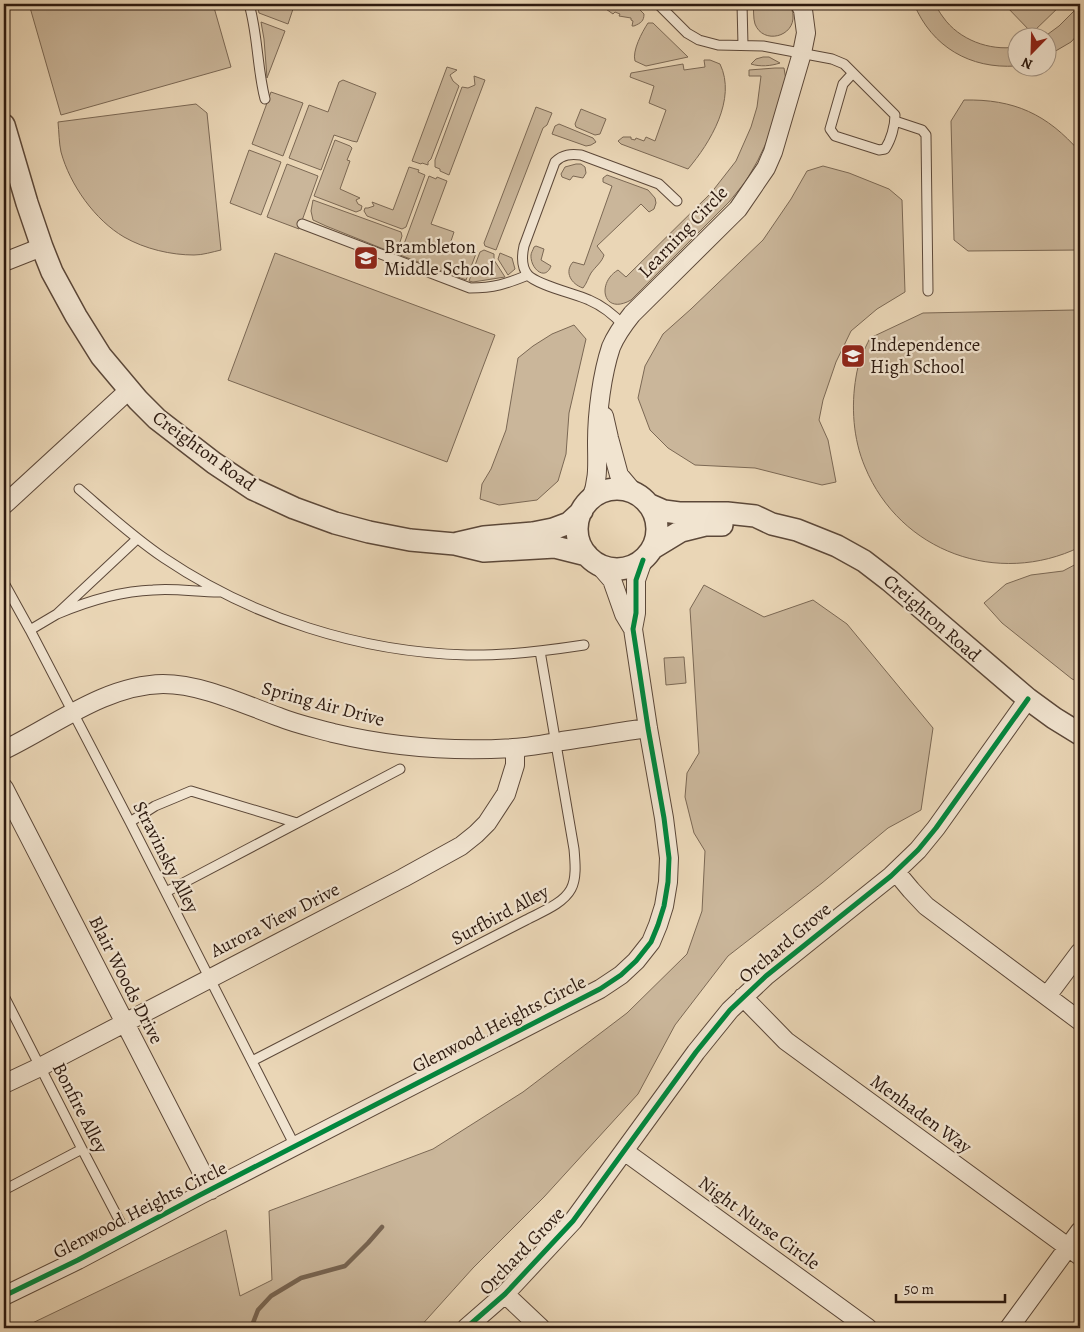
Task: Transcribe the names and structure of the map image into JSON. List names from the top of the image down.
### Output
{
  "streets": {
    "street": [
      "Learning Circle",
      "Creighton Road",
      "Spring Air Drive",
      "Aurora View Drive",
      "Orchard Grove",
      "Blair Woods Drive",
      "Glenwood Heights Circle",
      "Menhaden Way",
      "Night Nurse Circle"
    ],
    "lane": ["Stravinsky Alley", "Surfbird Alley", "Bonfire Alley"]
  },
  "crossings": [
    ["Learning Circle", "Creighton Road"],
    ["Learning Circle", "Glenwood Heights Circle"],
    ["Creighton Road", "Orchard Grove"],
    ["Creighton Road", "Glenwood Heights Circle"],
    ["Spring Air Drive", "Stravinsky Alley"],
    ["Spring Air Drive", "Surfbird Alley"],
    ["Spring Air Drive", "Aurora View Drive"],
    ["Spring Air Drive", "Glenwood Heights Circle"],
    ["Stravinsky Alley", "Surfbird Alley"],
    ["Stravinsky Alley", "Aurora View Drive"],
    ["Stravinsky Alley", "Glenwood Heights Circle"],
    ["Aurora View Drive", "Blair Woods Drive"],
    ["Aurora View Drive", "Bonfire Alley"],
    ["Orchard Grove", "Menhaden Way"],
    ["Orchard Grove", "Night Nurse Circle"],
    ["Blair Woods Drive", "Glenwood Heights Circle"],
    ["Glenwood Heights Circle", "Bonfire Alley"]
  ],
  "places": {
    "school or university": ["Brambleton Middle School", "Independence High School"]
  },
  "scale_bar": "50 m",
  "north": "bottom left"
}
